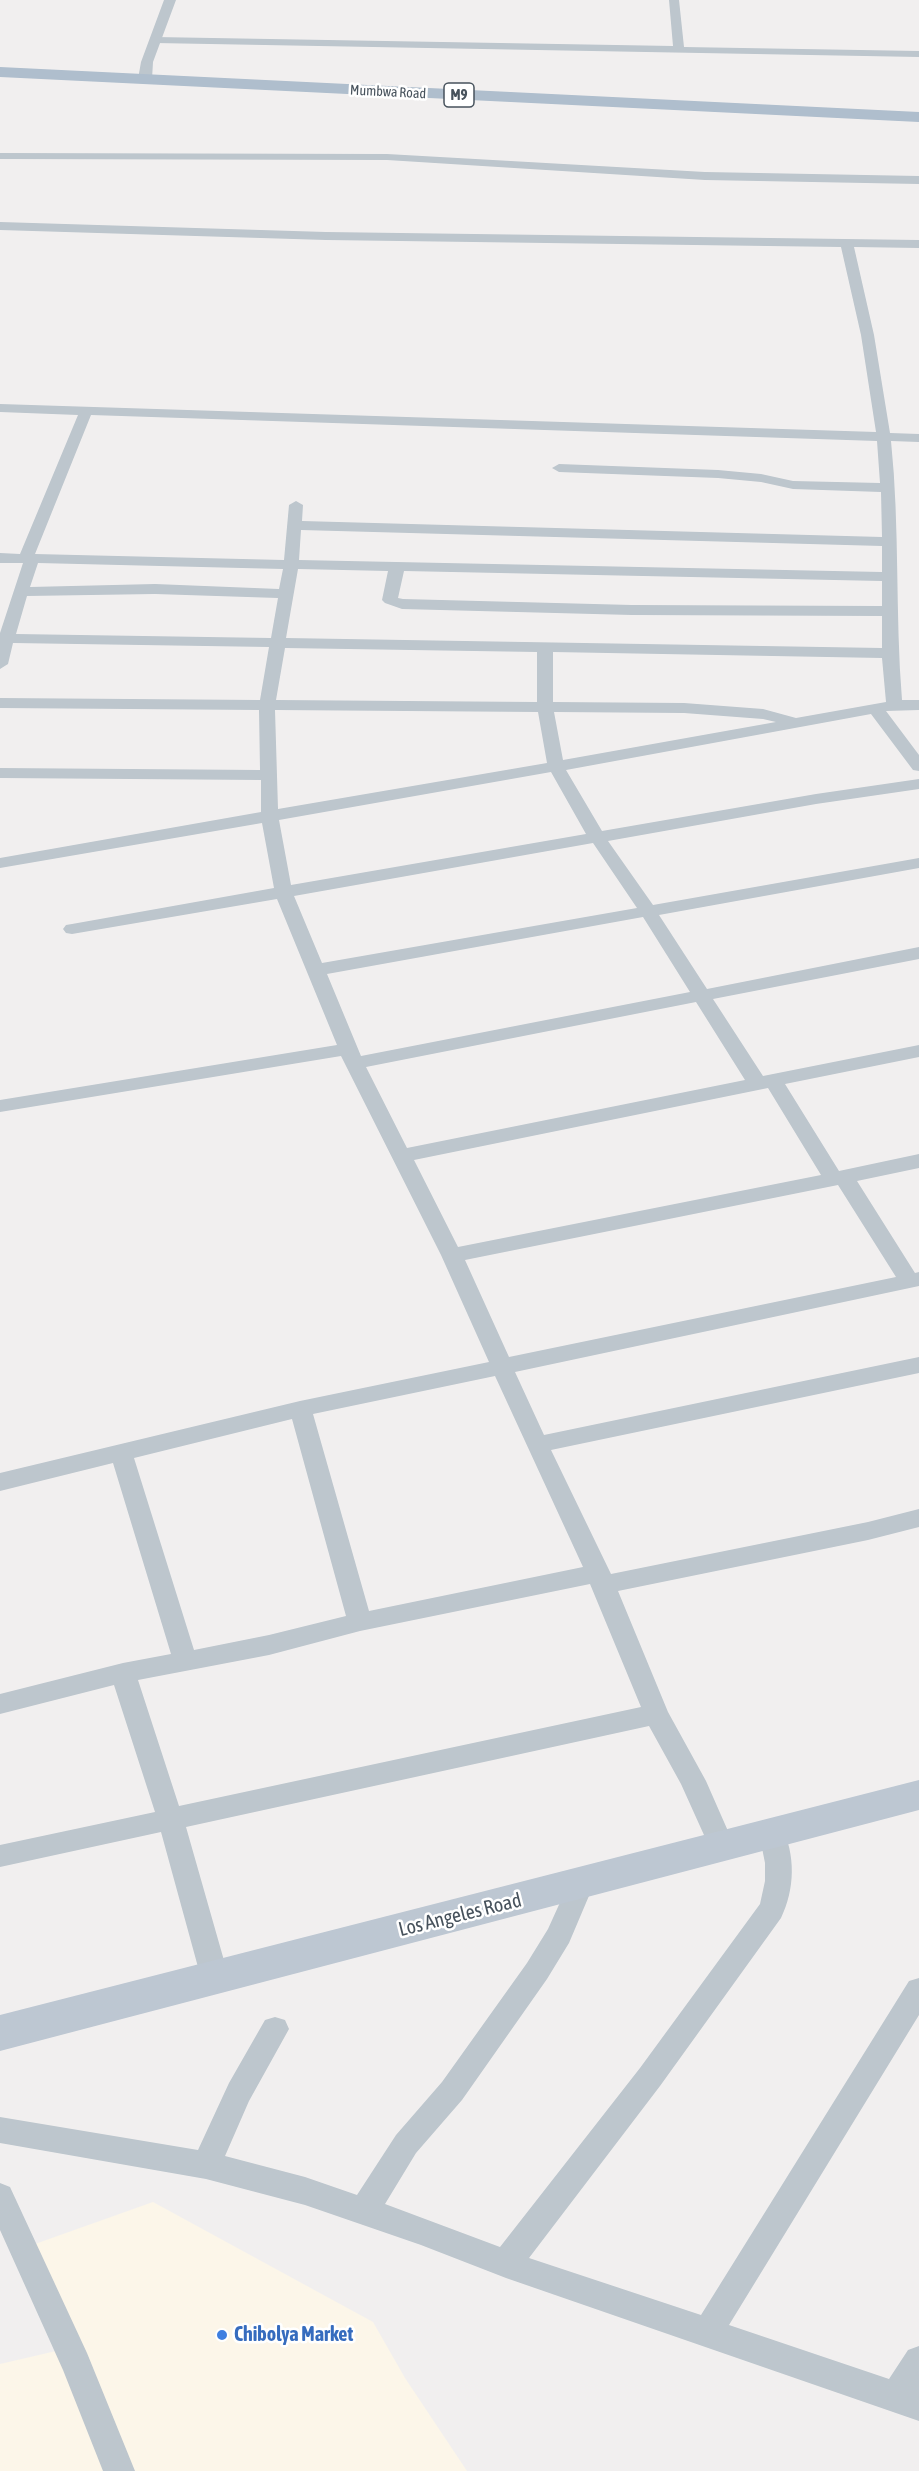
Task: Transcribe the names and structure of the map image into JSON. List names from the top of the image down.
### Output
{
  "streets": {
    "main road": ["Mumbwa Road", "M9", "Los Angeles Road"]
  },
  "places": ["Chibolya Market"]
}
